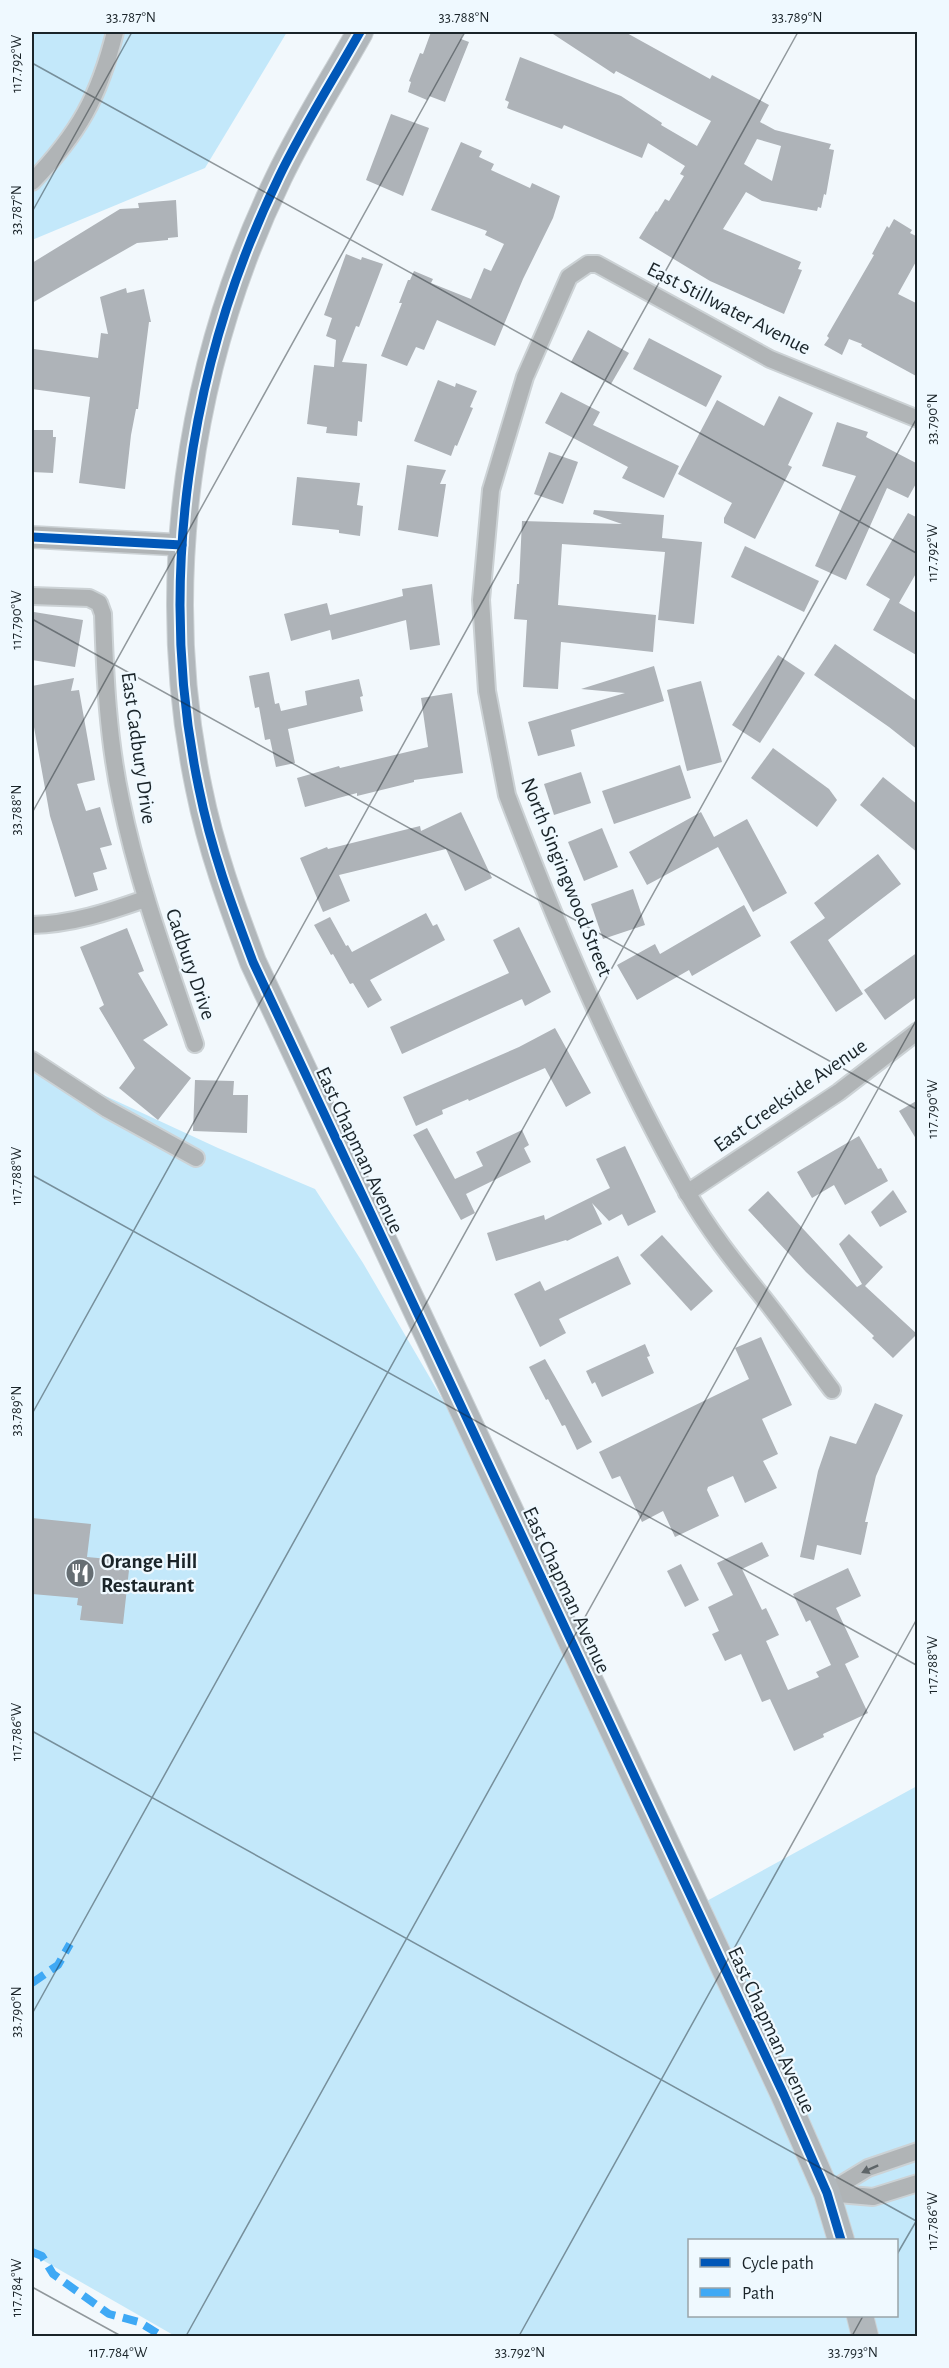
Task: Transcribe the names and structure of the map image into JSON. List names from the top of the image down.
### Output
{
  "streets": {
    "main road": ["East Chapman Avenue"],
    "street": [
      "East Stillwater Avenue",
      "East Cadbury Drive",
      "North Singingwood Street",
      "Cadbury Drive",
      "East Creekside Avenue"
    ]
  },
  "crossings": [
    ["East Stillwater Avenue", "North Singingwood Street"],
    ["East Cadbury Drive", "Cadbury Drive"],
    ["North Singingwood Street", "East Creekside Avenue"]
  ],
  "places": {
    "restaurant": ["Orange Hill Restaurant"]
  },
  "legend": ["Cycle path", "Path"],
  "coordinates": [
    "33.787°N",
    "33.788°N",
    "33.789°N",
    "117.792°W",
    "33.790°N",
    "117.790°W",
    "117.788°W",
    "117.786°W",
    "117.784°W",
    "33.792°N",
    "33.793°N"
  ]
}
